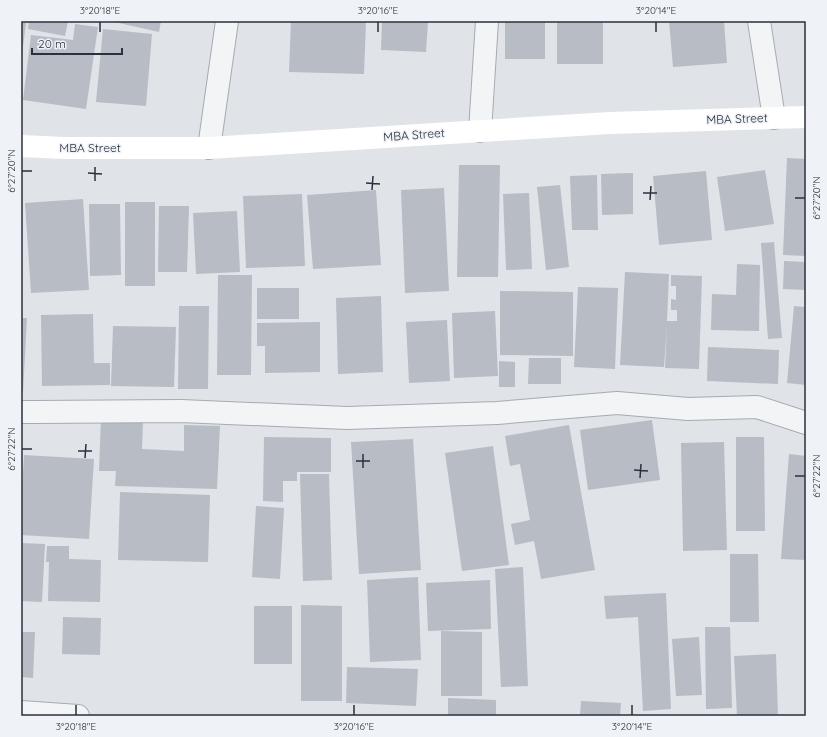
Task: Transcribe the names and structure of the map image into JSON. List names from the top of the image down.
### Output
{
  "streets": {
    "street": ["MBA Street"]
  },
  "scale_bar": "20 m",
  "coordinates": [
    "3°20'18\"E",
    "3°20'16\"E",
    "3°20'14\"E",
    "6°27'20\"N",
    "6°27'22\"N"
  ]
}
